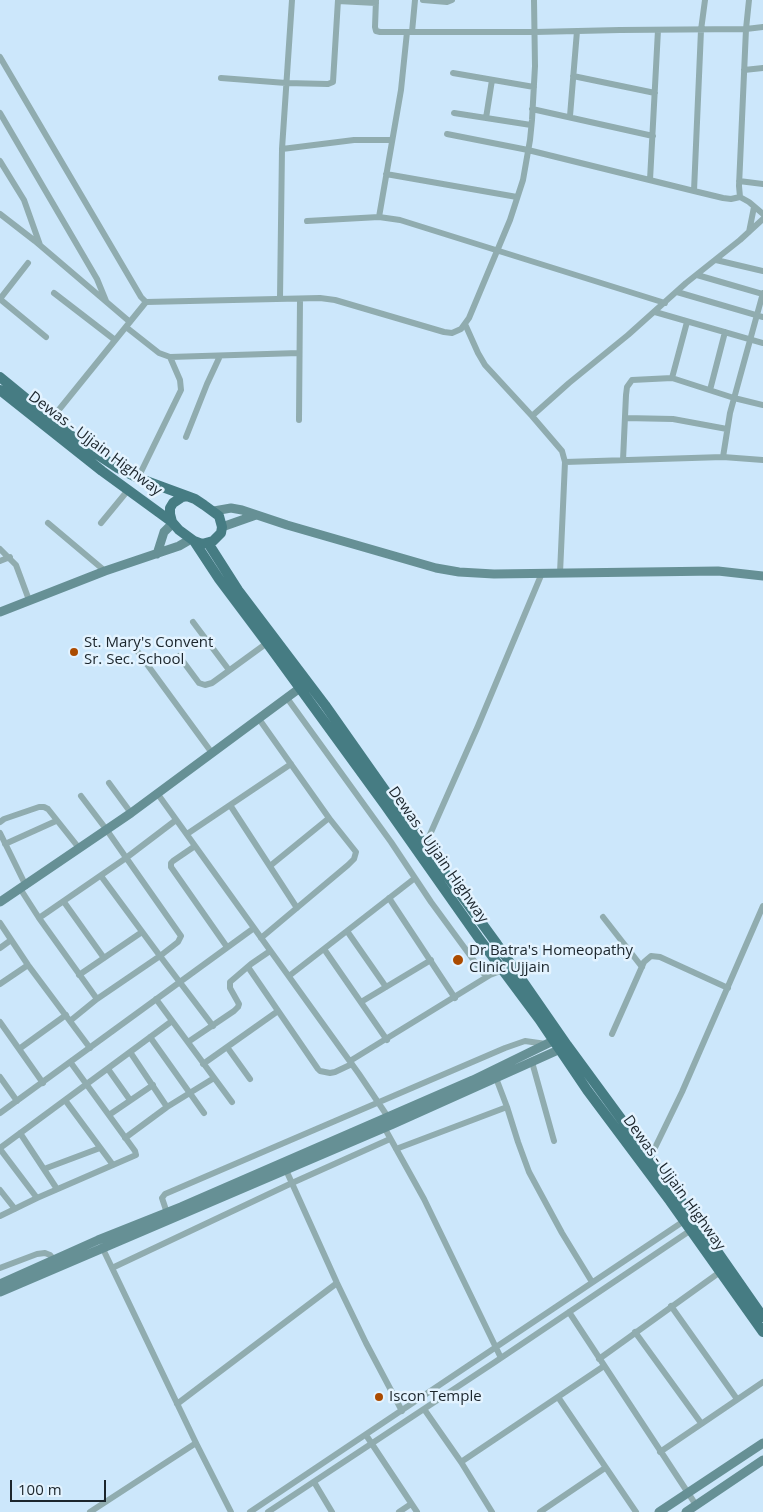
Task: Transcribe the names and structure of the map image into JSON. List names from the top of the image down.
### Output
{
  "streets": {
    "main road": ["Dewas - Ujjain Highway"]
  },
  "places": ["St. Mary's Convent Sr. Sec. School", "Dr Batra's Homeopathy Clinic Ujjain", "Iscon Temple"],
  "scale_bar": "100 m"
}
